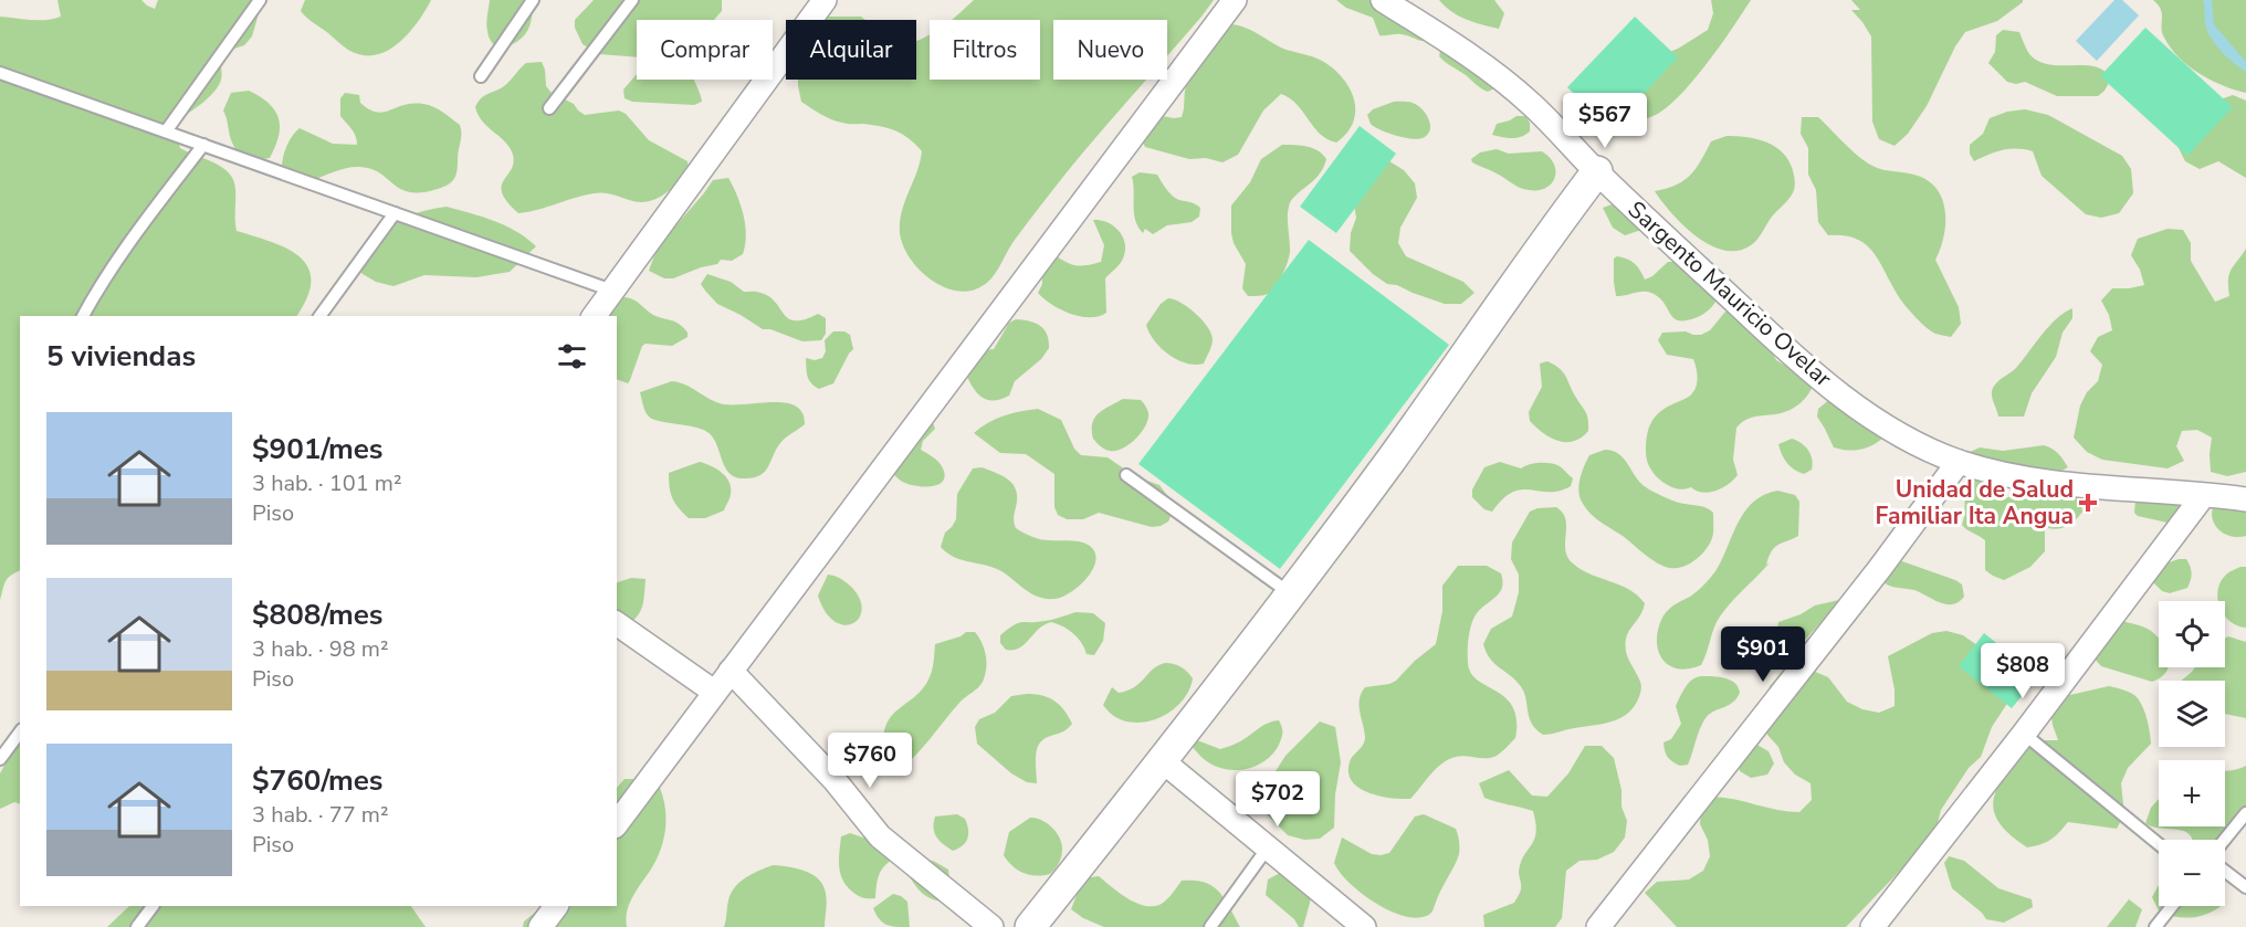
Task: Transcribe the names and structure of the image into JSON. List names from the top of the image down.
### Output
{
  "streets": {
    "street": ["Sargento Mauricio Ovelar"]
  },
  "places": {
    "health": ["Unidad de Salud Familiar Ita Angua"]
  },
  "page": {
    "chip": [
      "Comprar",
      "Alquilar",
      "Filtros",
      "Nuevo"
    ],
    "price": [
      "$567",
      "$901",
      "$808",
      "$760",
      "$702"
    ],
    "heading": "5 viviendas",
    "list": [
      {
        "name": "$901/mes",
        "note": "3 hab. · 101 m² · Piso"
      },
      {
        "name": "$808/mes",
        "note": "3 hab. · 98 m² · Piso"
      },
      {
        "name": "$760/mes",
        "note": "3 hab. · 77 m² · Piso"
      }
    ],
    "map_buttons": ["+", "−"]
  }
}
